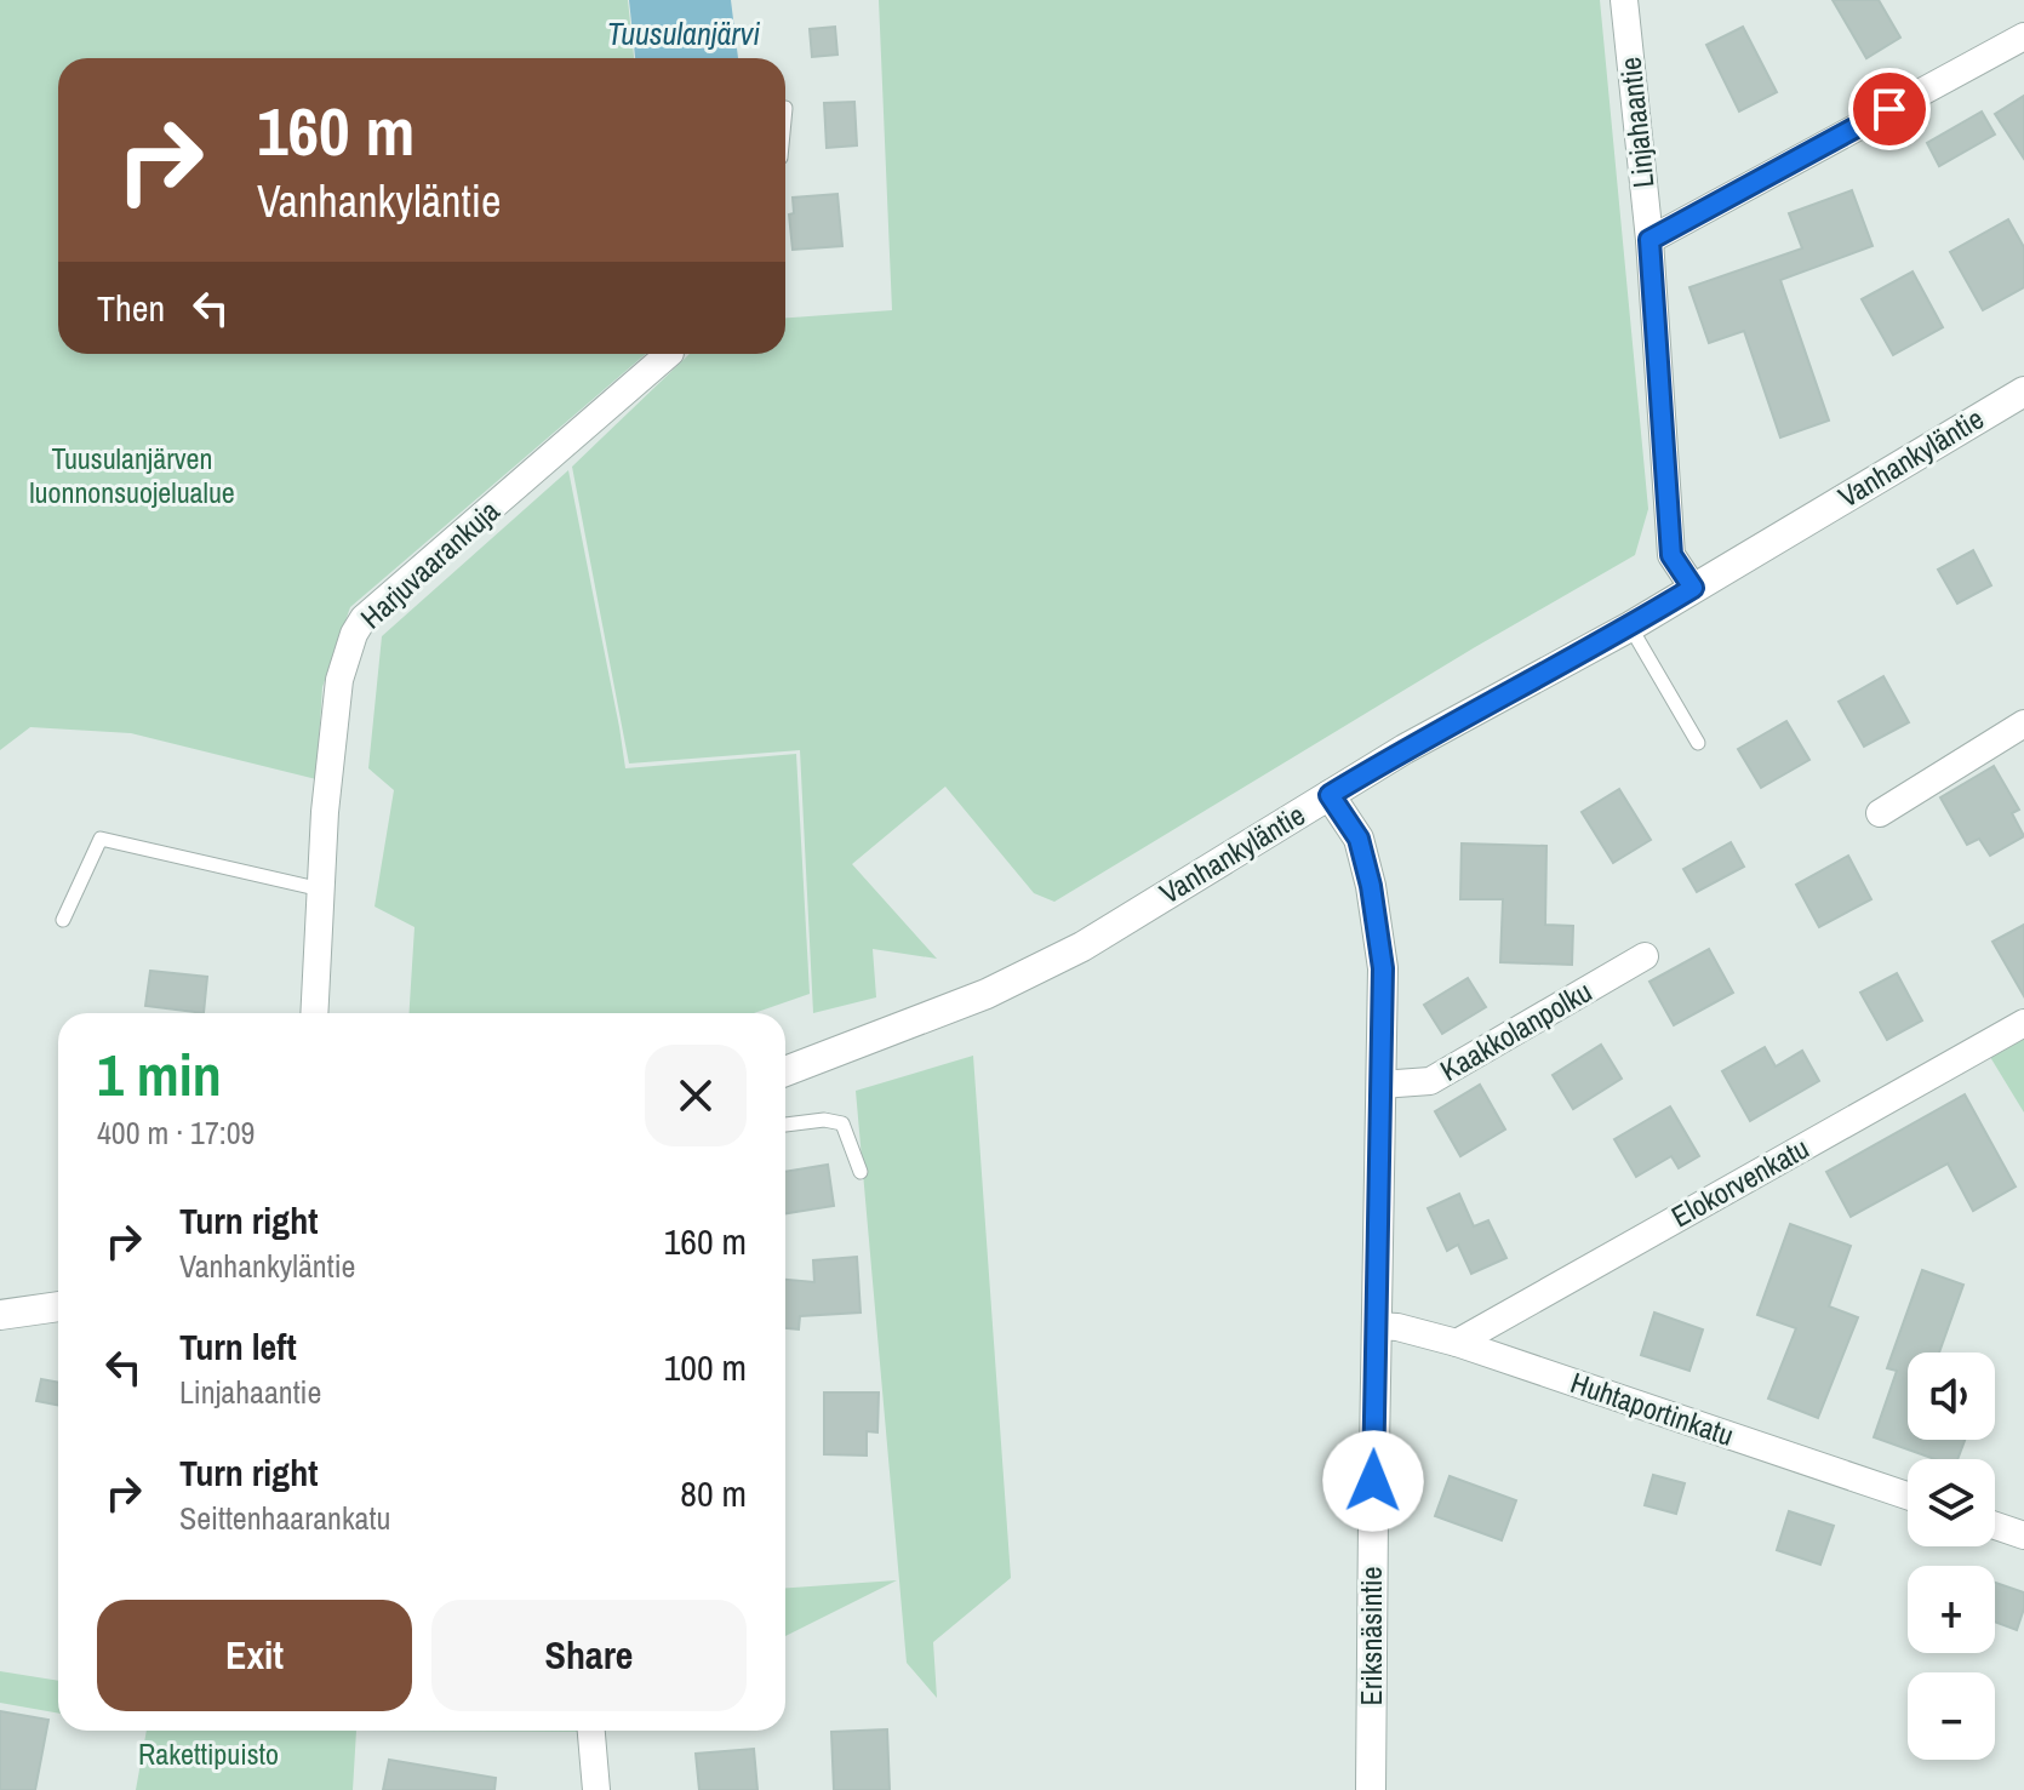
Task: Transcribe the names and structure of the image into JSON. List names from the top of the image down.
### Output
{
  "streets": {
    "street": [
      "Linjahaantie",
      "Vanhankyläntie",
      "Harjuvaarankuja",
      "Kaakkolanpolku",
      "Elokorvenkatu",
      "Huhtaportinkatu",
      "Eriksnäsintie"
    ]
  },
  "crossings": [
    ["Linjahaantie", "Vanhankyläntie"],
    ["Vanhankyläntie", "Eriksnäsintie"],
    ["Kaakkolanpolku", "Eriksnäsintie"],
    ["Elokorvenkatu", "Huhtaportinkatu"],
    ["Huhtaportinkatu", "Eriksnäsintie"]
  ],
  "water": ["Tuusulanjärvi"],
  "parks": ["Tuusulanjärven luonnonsuojelualue", "Rakettipuisto"],
  "page": {
    "turn": ["160 m", "Vanhankyläntie"],
    "then": "Then",
    "heading": ["1 min", "400 m · 17:09"],
    "list": [
      {
        "name": "Turn right",
        "note": "Vanhankyläntie",
        "value": "160 m"
      },
      {
        "name": "Turn left",
        "note": "Linjahaantie",
        "value": "100 m"
      },
      {
        "name": "Turn right",
        "note": "Seittenhaarankatu",
        "value": "80 m"
      }
    ],
    "map_buttons": ["+", "−"],
    "buttons": ["Exit", "Share"]
  }
}
